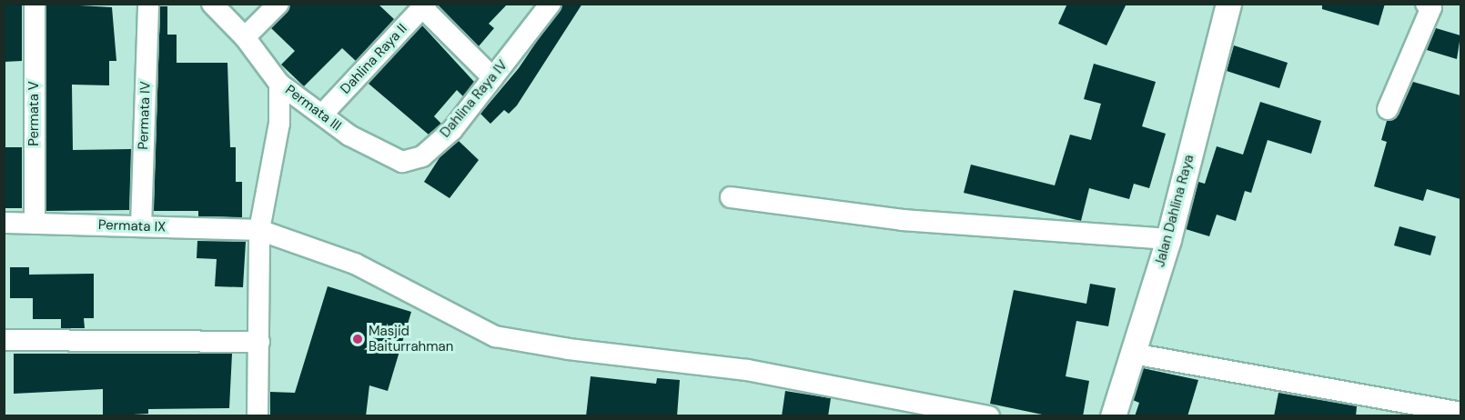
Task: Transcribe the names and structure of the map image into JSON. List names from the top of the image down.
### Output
{
  "streets": {
    "street": [
      "Dahlina Raya II",
      "Dahlina Raya IV",
      "Permata III",
      "Permata V",
      "Permata IV",
      "Jalan Dahlina Raya",
      "Permata IX"
    ]
  },
  "crossings": [
    ["Dahlina Raya II", "Permata III"],
    ["Dahlina Raya IV", "Permata III"],
    ["Permata V", "Permata IX"],
    ["Permata IV", "Permata IX"]
  ],
  "places": ["Masjid Baiturrahman"]
}
